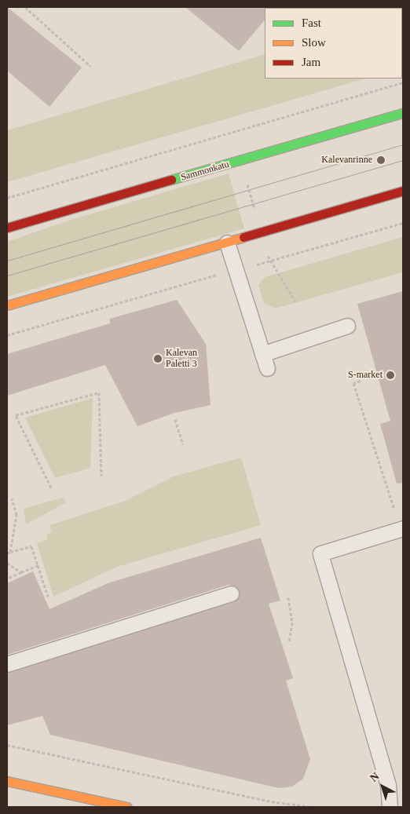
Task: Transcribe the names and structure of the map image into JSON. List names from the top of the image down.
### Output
{
  "streets": {
    "main road": ["Sammonkatu"]
  },
  "places": ["Kalevanrinne", "Kalevan Paletti 3", "S-market"],
  "legend": ["Fast", "Slow", "Jam"],
  "north": "top left"
}
